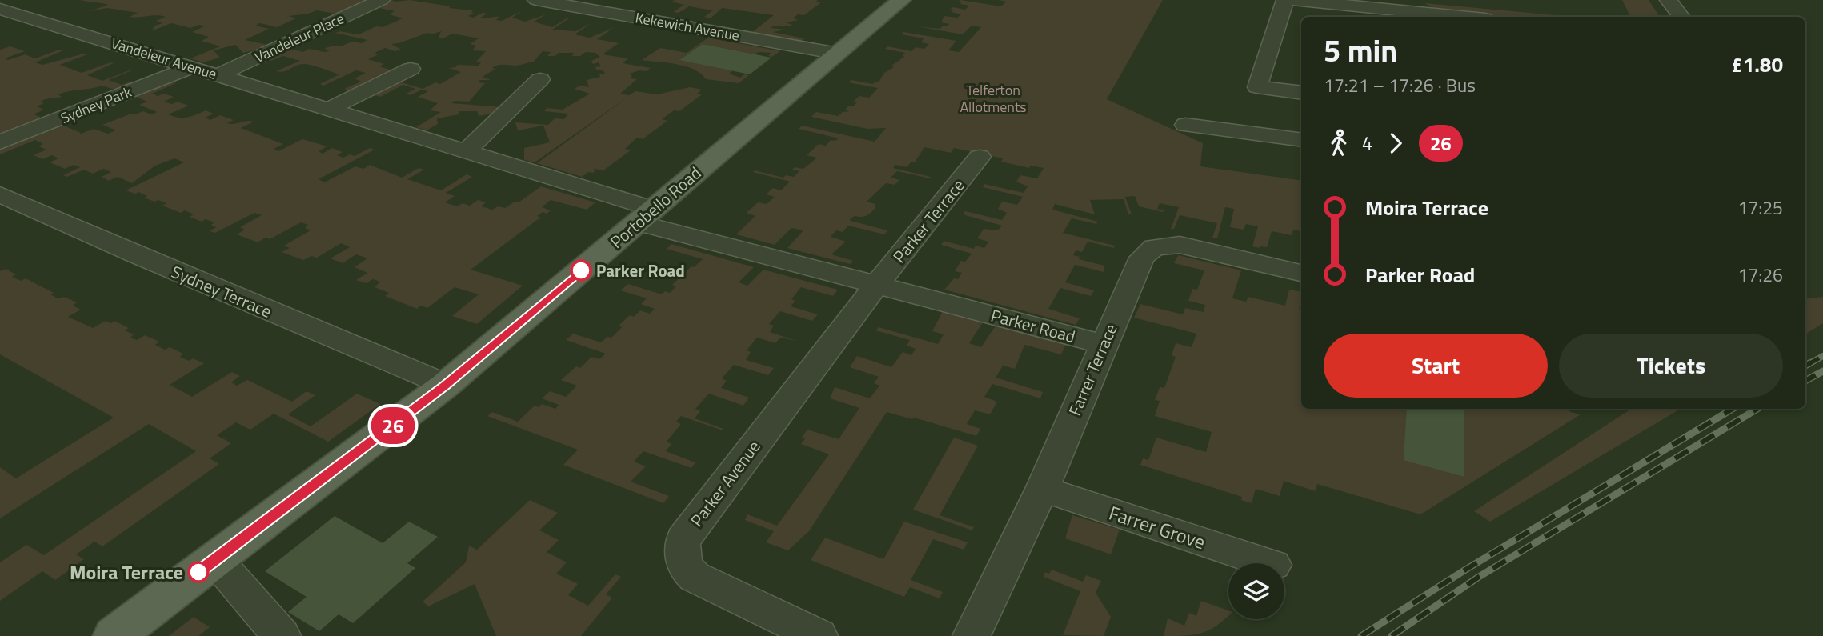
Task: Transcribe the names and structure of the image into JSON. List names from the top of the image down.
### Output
{
  "streets": {
    "main road": ["Portobello Road"],
    "street": [
      "Kekewich Avenue",
      "Vandeleur Place",
      "Vandeleur Avenue",
      "Sydney Park",
      "Parker Terrace",
      "Sydney Terrace",
      "Parker Road",
      "Farrer Terrace",
      "Parker Avenue",
      "Farrer Grove"
    ]
  },
  "crossings": [
    ["Kekewich Avenue", "Portobello Road"],
    ["Vandeleur Place", "Vandeleur Avenue"],
    ["Vandeleur Avenue", "Sydney Park"],
    ["Vandeleur Avenue", "Portobello Road"],
    ["Vandeleur Avenue", "Parker Road"],
    ["Portobello Road", "Sydney Terrace"],
    ["Portobello Road", "Parker Road"],
    ["Parker Terrace", "Parker Road"],
    ["Parker Terrace", "Parker Avenue"],
    ["Parker Road", "Farrer Terrace"],
    ["Parker Road", "Parker Avenue"],
    ["Farrer Terrace", "Farrer Grove"]
  ],
  "parks": ["Telferton Allotments"],
  "places": ["Parker Road", "Moira Terrace"],
  "lines": ["bus line 26"],
  "page": {
    "on_map": "26",
    "heading": ["5 min", "17:21 – 17:26 · Bus", "£1.80"],
    "legs": ["4", "26"],
    "list": [
      {
        "name": "Moira Terrace",
        "value": "17:25"
      },
      {
        "name": "Parker Road",
        "value": "17:26"
      }
    ],
    "buttons": ["Start", "Tickets"]
  }
}
